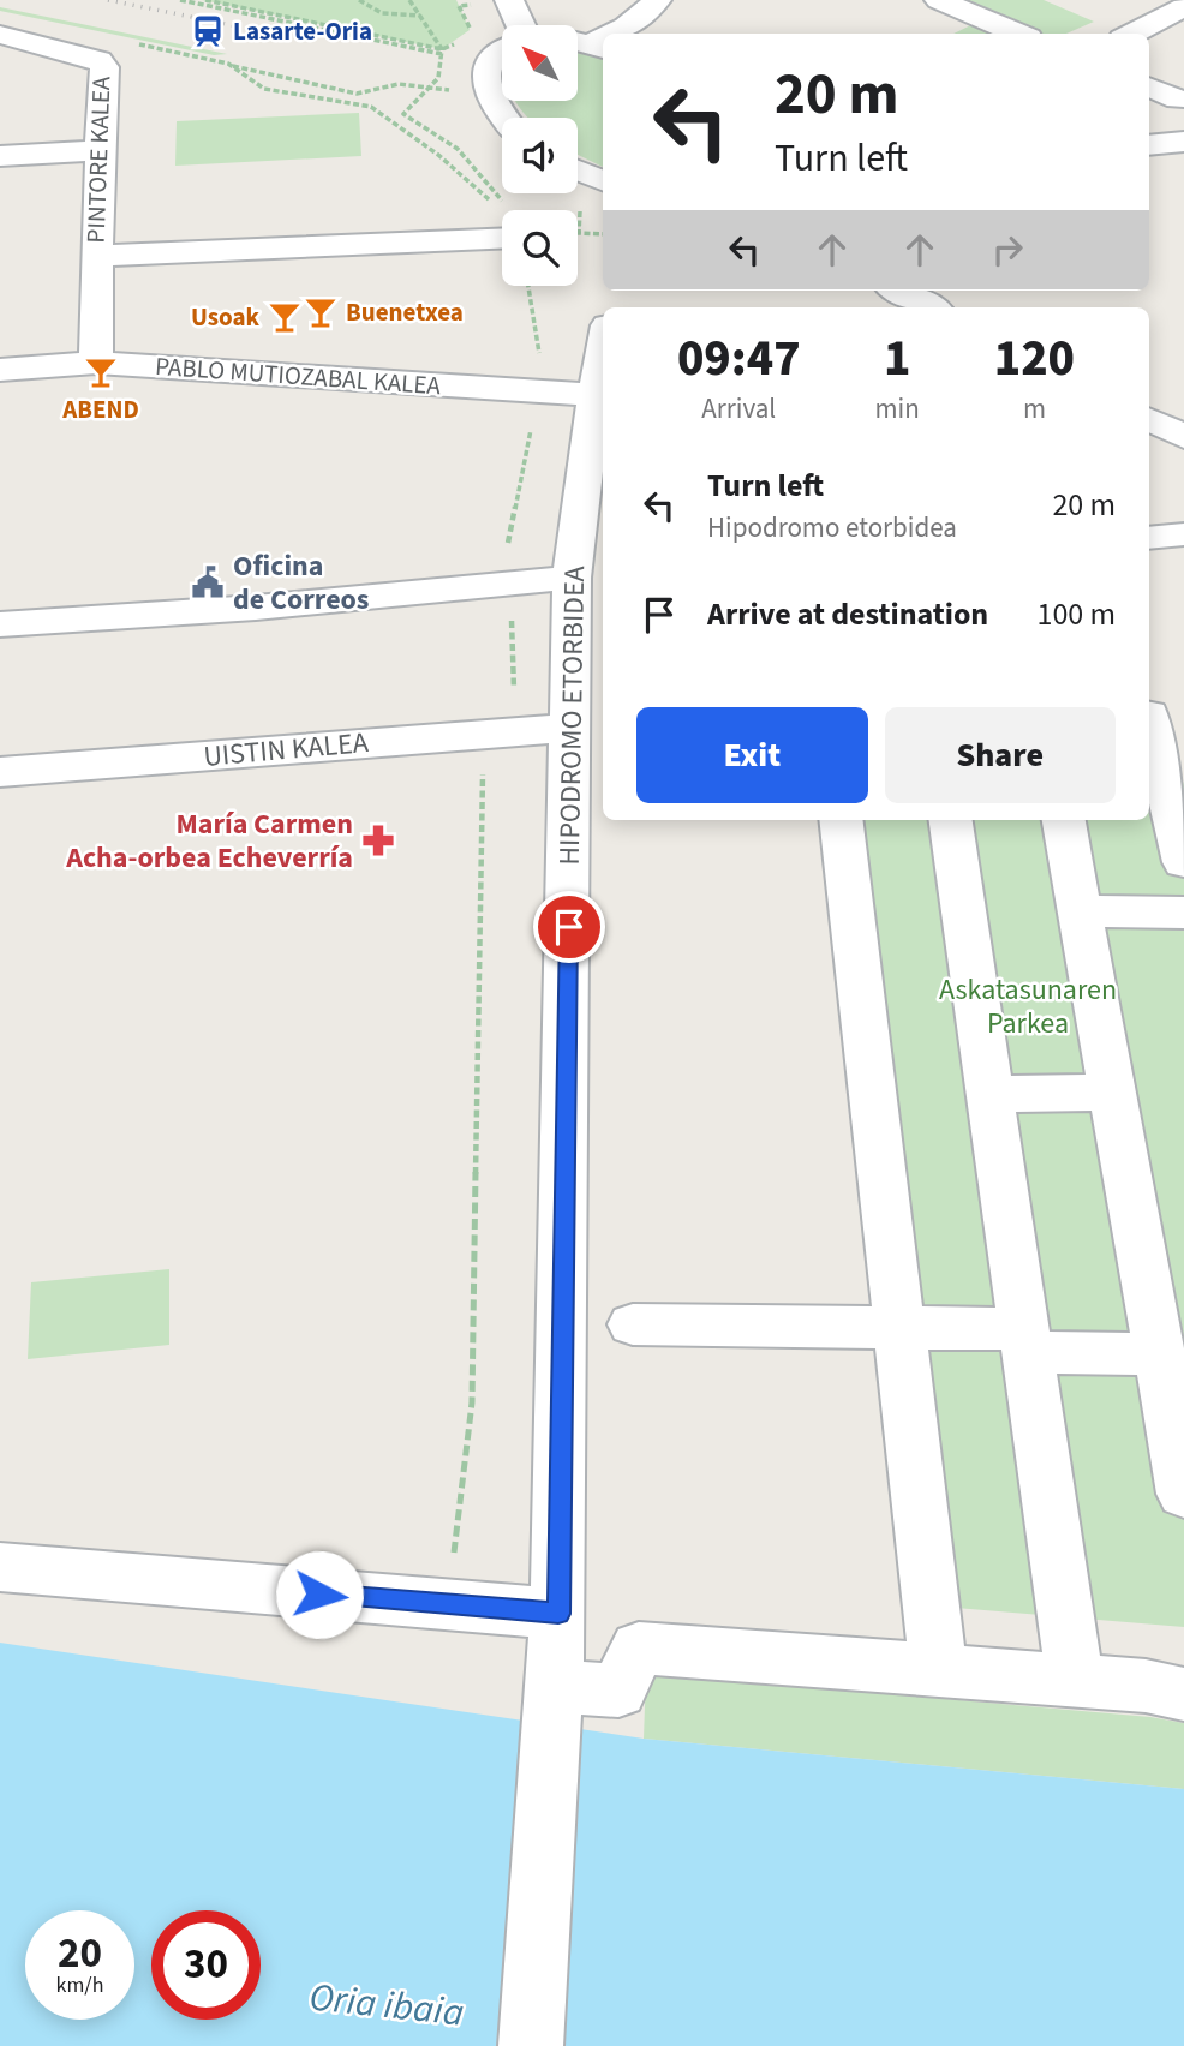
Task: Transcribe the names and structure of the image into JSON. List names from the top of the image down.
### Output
{
  "streets": {
    "street": [
      "PINTORE KALEA",
      "PABLO MUTIOZABAL KALEA",
      "HIPODROMO ETORBIDEA",
      "UISTIN KALEA"
    ]
  },
  "crossings": [
    ["PINTORE KALEA", "PABLO MUTIOZABAL KALEA"],
    ["PABLO MUTIOZABAL KALEA", "HIPODROMO ETORBIDEA"],
    ["HIPODROMO ETORBIDEA", "UISTIN KALEA"]
  ],
  "water": ["Oria ibaia"],
  "parks": ["Askatasunaren Parkea"],
  "places": {
    "station": ["Lasarte-Oria"],
    "bar": ["Buenetxea", "Usoak", "ABEND"],
    "public building": ["Oficina de Correos"],
    "pharmacy": ["María Carmen Acha-orbea Echeverría"]
  },
  "north": "top left",
  "page": {
    "turn": ["20 m", "Turn left"],
    "eta": [
      "09:47",
      "Arrival",
      "1",
      "min",
      "120",
      "m"
    ],
    "list": [
      {
        "name": "Turn left",
        "note": "Hipodromo etorbidea",
        "value": "20 m"
      },
      {
        "name": "Arrive at destination",
        "value": "100 m"
      }
    ],
    "buttons": ["Exit", "Share"],
    "speed": "20 km/h",
    "limit": "30"
  }
}
